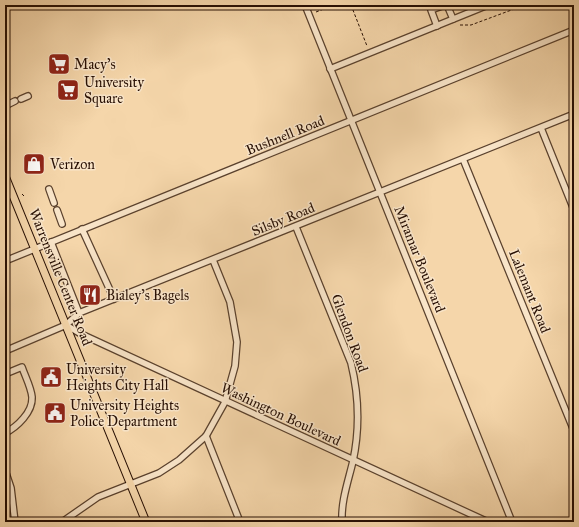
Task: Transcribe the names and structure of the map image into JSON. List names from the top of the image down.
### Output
{
  "streets": {
    "main road": ["Warrensville Center Road"],
    "street": [
      "Bushnell Road",
      "Silsby Road",
      "Miramar Boulevard",
      "Lalemant Road",
      "Glendon Road",
      "Washington Boulevard"
    ]
  },
  "crossings": [
    ["Bushnell Road", "Miramar Boulevard"],
    ["Bushnell Road", "Warrensville Center Road"],
    ["Silsby Road", "Miramar Boulevard"],
    ["Silsby Road", "Warrensville Center Road"],
    ["Silsby Road", "Lalemant Road"],
    ["Silsby Road", "Glendon Road"],
    ["Silsby Road", "Washington Boulevard"],
    ["Warrensville Center Road", "Washington Boulevard"],
    ["Glendon Road", "Washington Boulevard"]
  ],
  "places": {
    "supermarket": ["Macy's", "University Square"],
    "shop": ["Verizon"],
    "restaurant": ["Bialey's Bagels"],
    "public building": ["University Heights City Hall", "University Heights Police Department"]
  }
}
